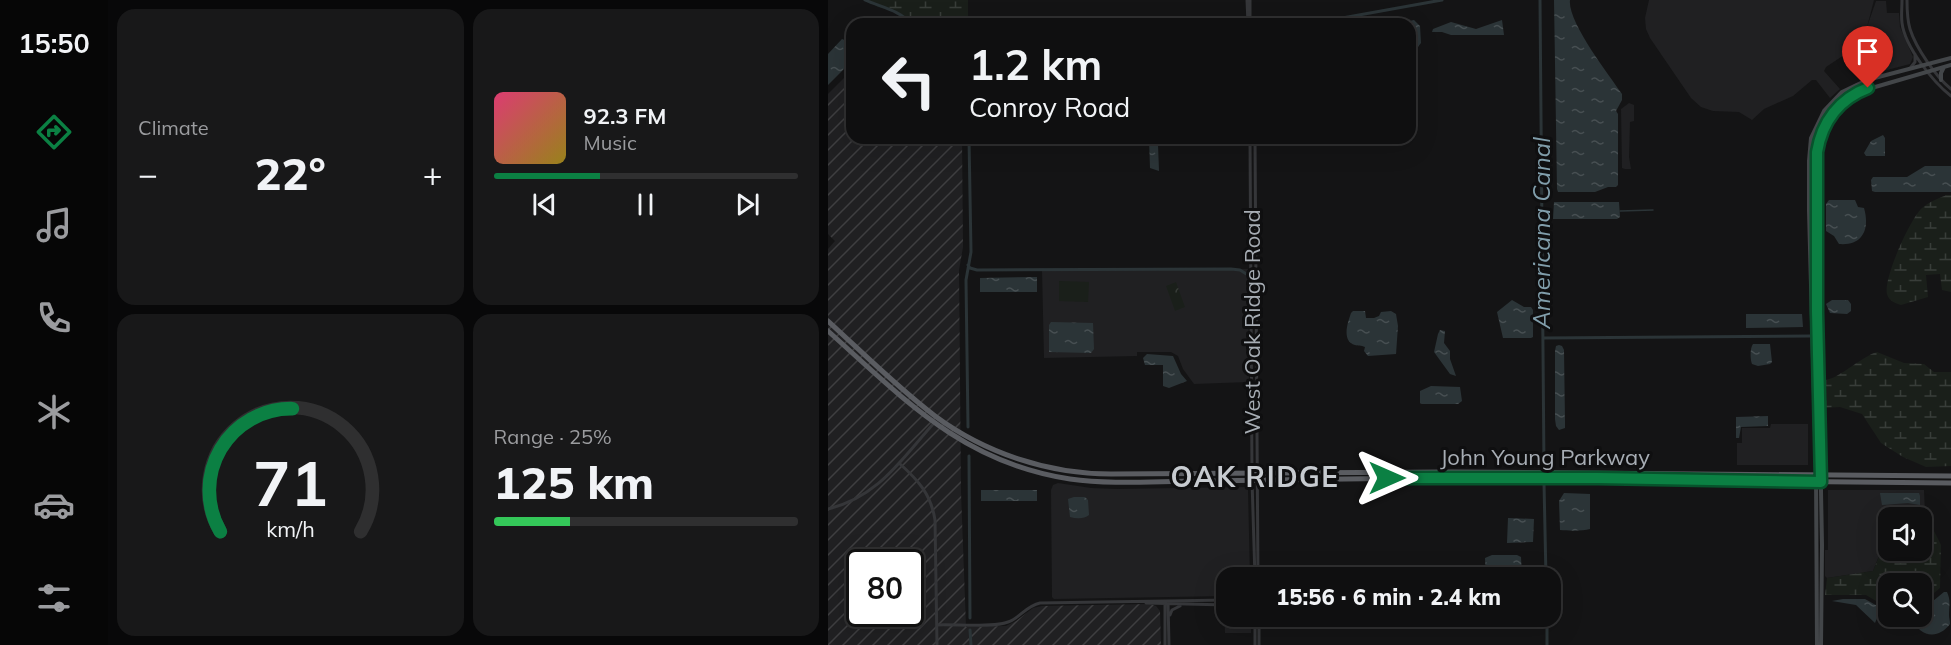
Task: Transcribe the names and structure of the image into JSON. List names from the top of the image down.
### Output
{
  "streets": {
    "highway": ["John Young Parkway"],
    "street": ["West Oak Ridge Road"]
  },
  "crossings": [
    ["West Oak Ridge Road", "John Young Parkway"]
  ],
  "districts": ["OAK RIDGE"],
  "water": ["Americana Canal"],
  "page": {
    "tabs": "15:50",
    "tile": [
      "Climate",
      ["Range · 25%", "125 km"]
    ],
    "turn": ["1.2 km", "Conroy Road"],
    "song": ["92.3 FM", "Music"],
    "heat": ["−", "22°", "+"],
    "limit": "80",
    "trip": "15:56 · 6 min · 2.4 km",
    "gauge": ["71", "km/h"]
  }
}
